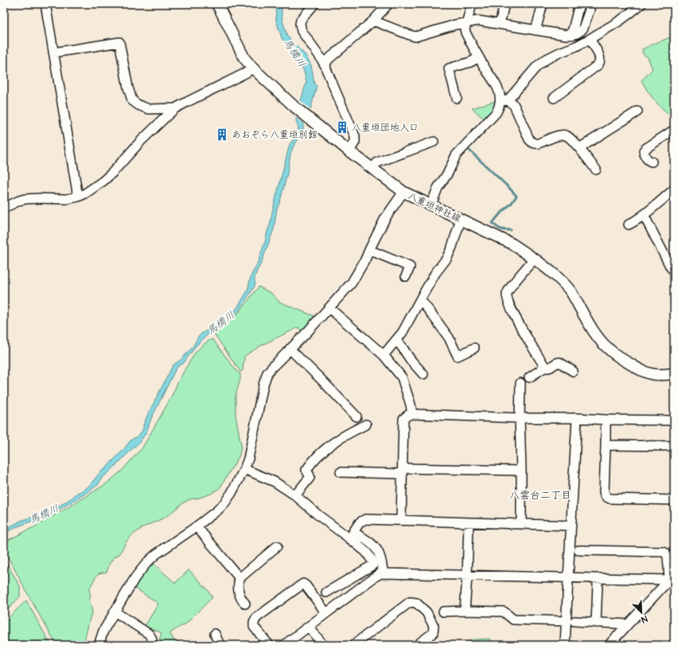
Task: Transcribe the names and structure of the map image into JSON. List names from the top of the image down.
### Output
{
  "streets": {
    "main road": ["八重垣神社線"]
  },
  "districts": ["八雲台二丁目"],
  "water": ["馬橋川"],
  "places": {
    "building": ["八重垣団地入口", "あおぞら八重垣別館"]
  },
  "north": "bottom right"
}
